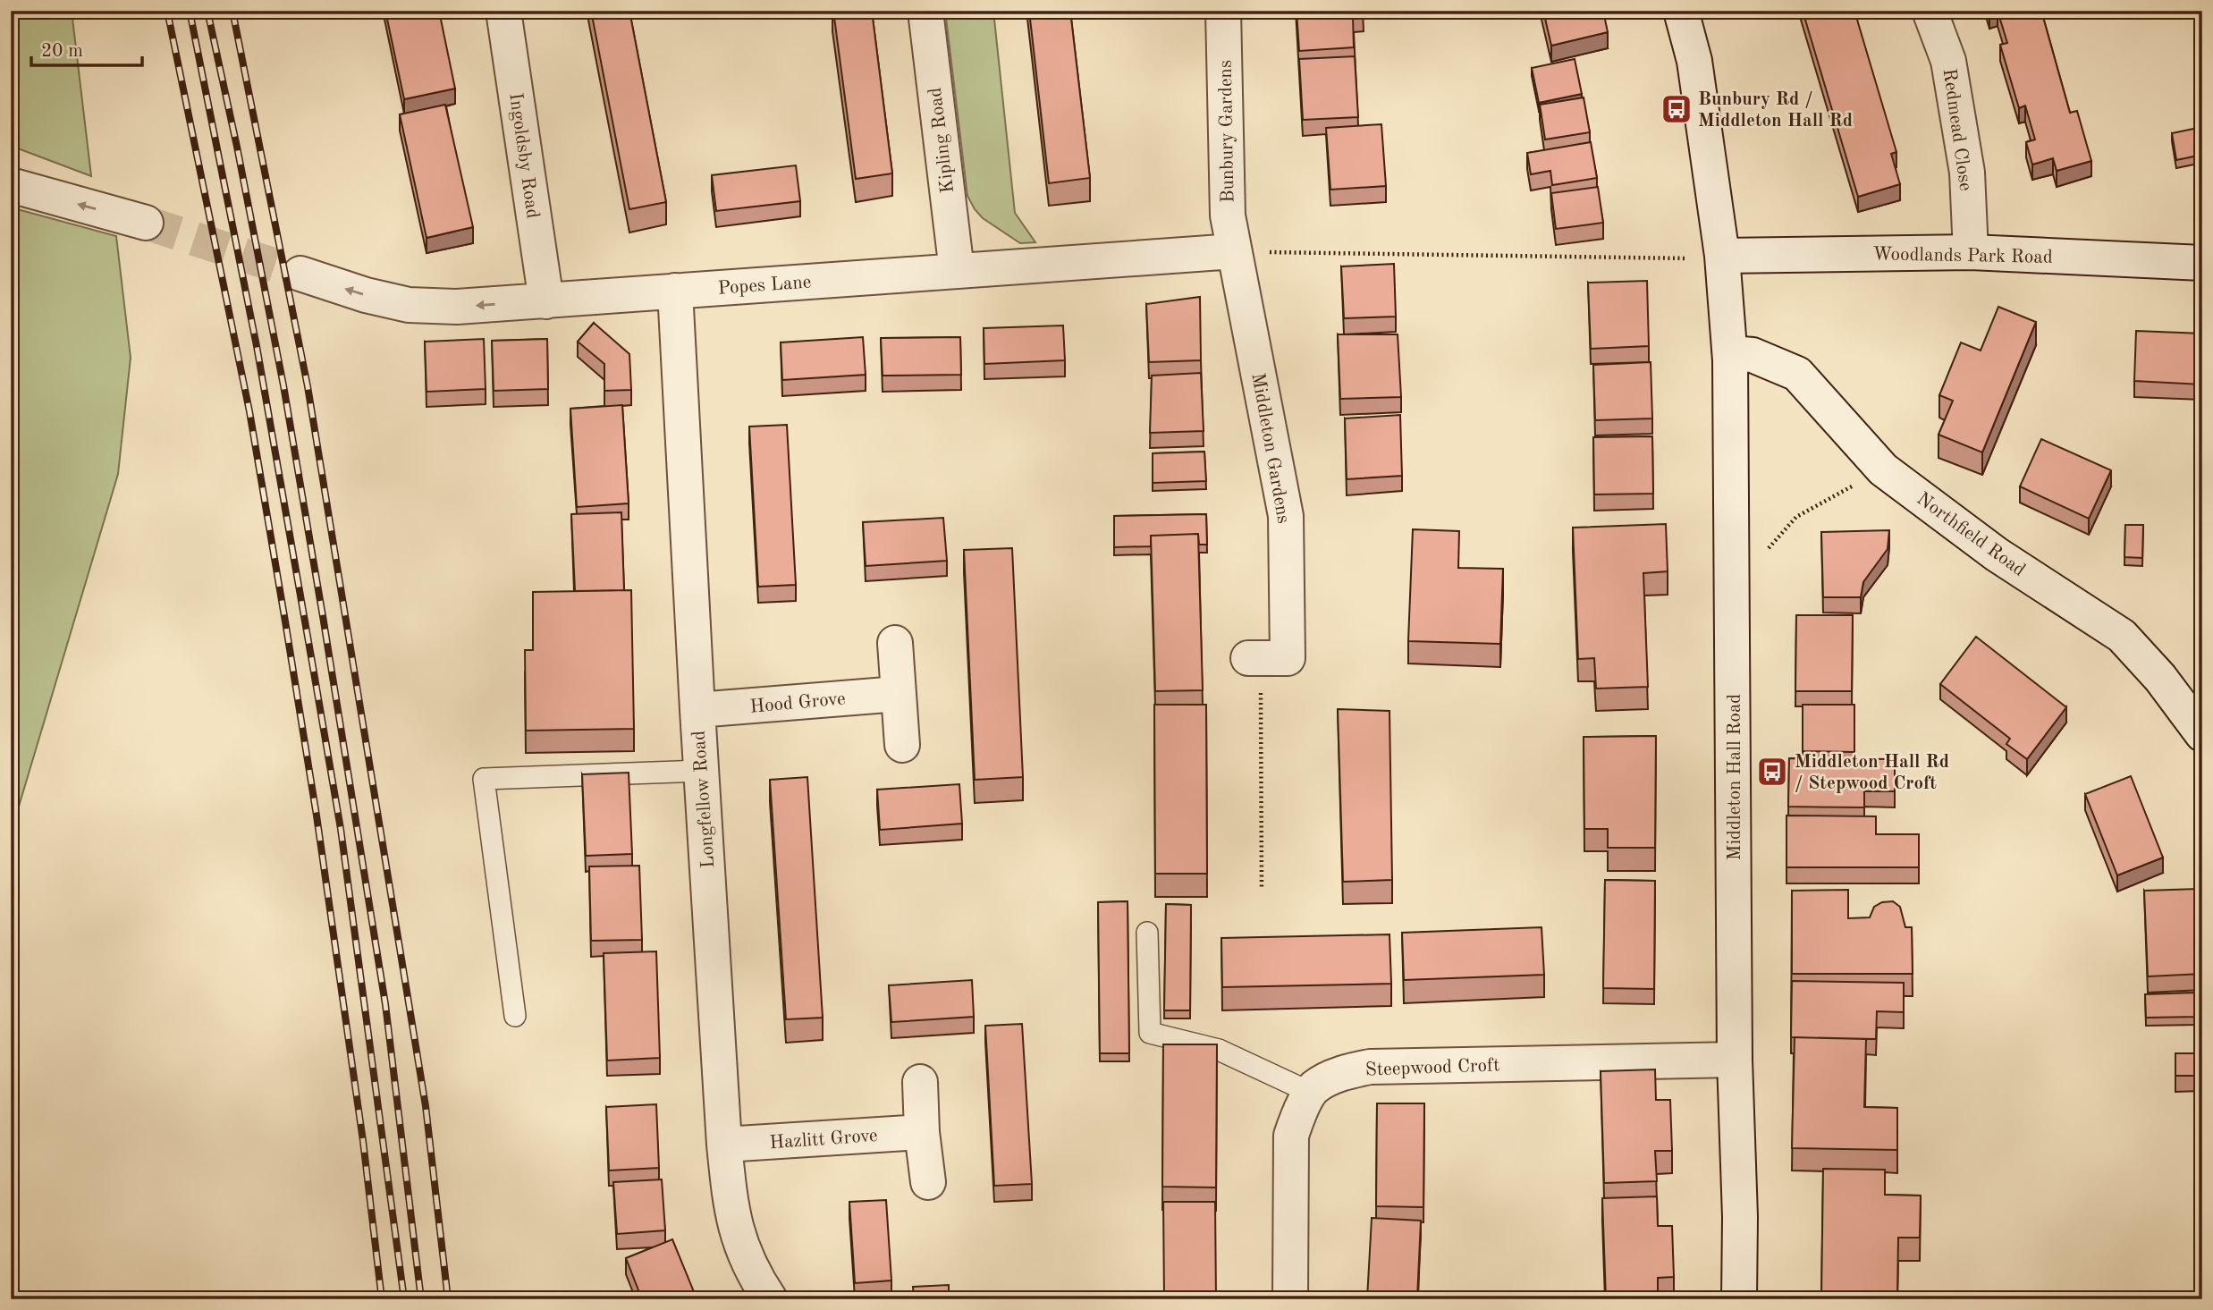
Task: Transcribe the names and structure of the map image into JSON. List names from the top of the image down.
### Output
{
  "streets": {
    "street": [
      "Redmead Close",
      "Bunbury Gardens",
      "Kipling Road",
      "Ingoldsby Road",
      "Woodlands Park Road",
      "Popes Lane",
      "Middleton Gardens",
      "Northfield Road",
      "Hood Grove",
      "Middleton Hall Road",
      "Longfellow Road",
      "Steepwood Croft",
      "Hazlitt Grove"
    ]
  },
  "crossings": [
    ["Redmead Close", "Woodlands Park Road"],
    ["Bunbury Gardens", "Popes Lane"],
    ["Bunbury Gardens", "Middleton Gardens"],
    ["Kipling Road", "Popes Lane"],
    ["Ingoldsby Road", "Popes Lane"],
    ["Woodlands Park Road", "Middleton Hall Road"],
    ["Popes Lane", "Middleton Gardens"],
    ["Popes Lane", "Longfellow Road"],
    ["Northfield Road", "Middleton Hall Road"],
    ["Hood Grove", "Longfellow Road"],
    ["Middleton Hall Road", "Steepwood Croft"],
    ["Longfellow Road", "Hazlitt Grove"]
  ],
  "places": {
    "bus stop": ["Bunbury Rd / Middleton Hall Rd", "Middleton Hall Rd / Stepwood Croft"]
  },
  "scale_bar": "20 m"
}
